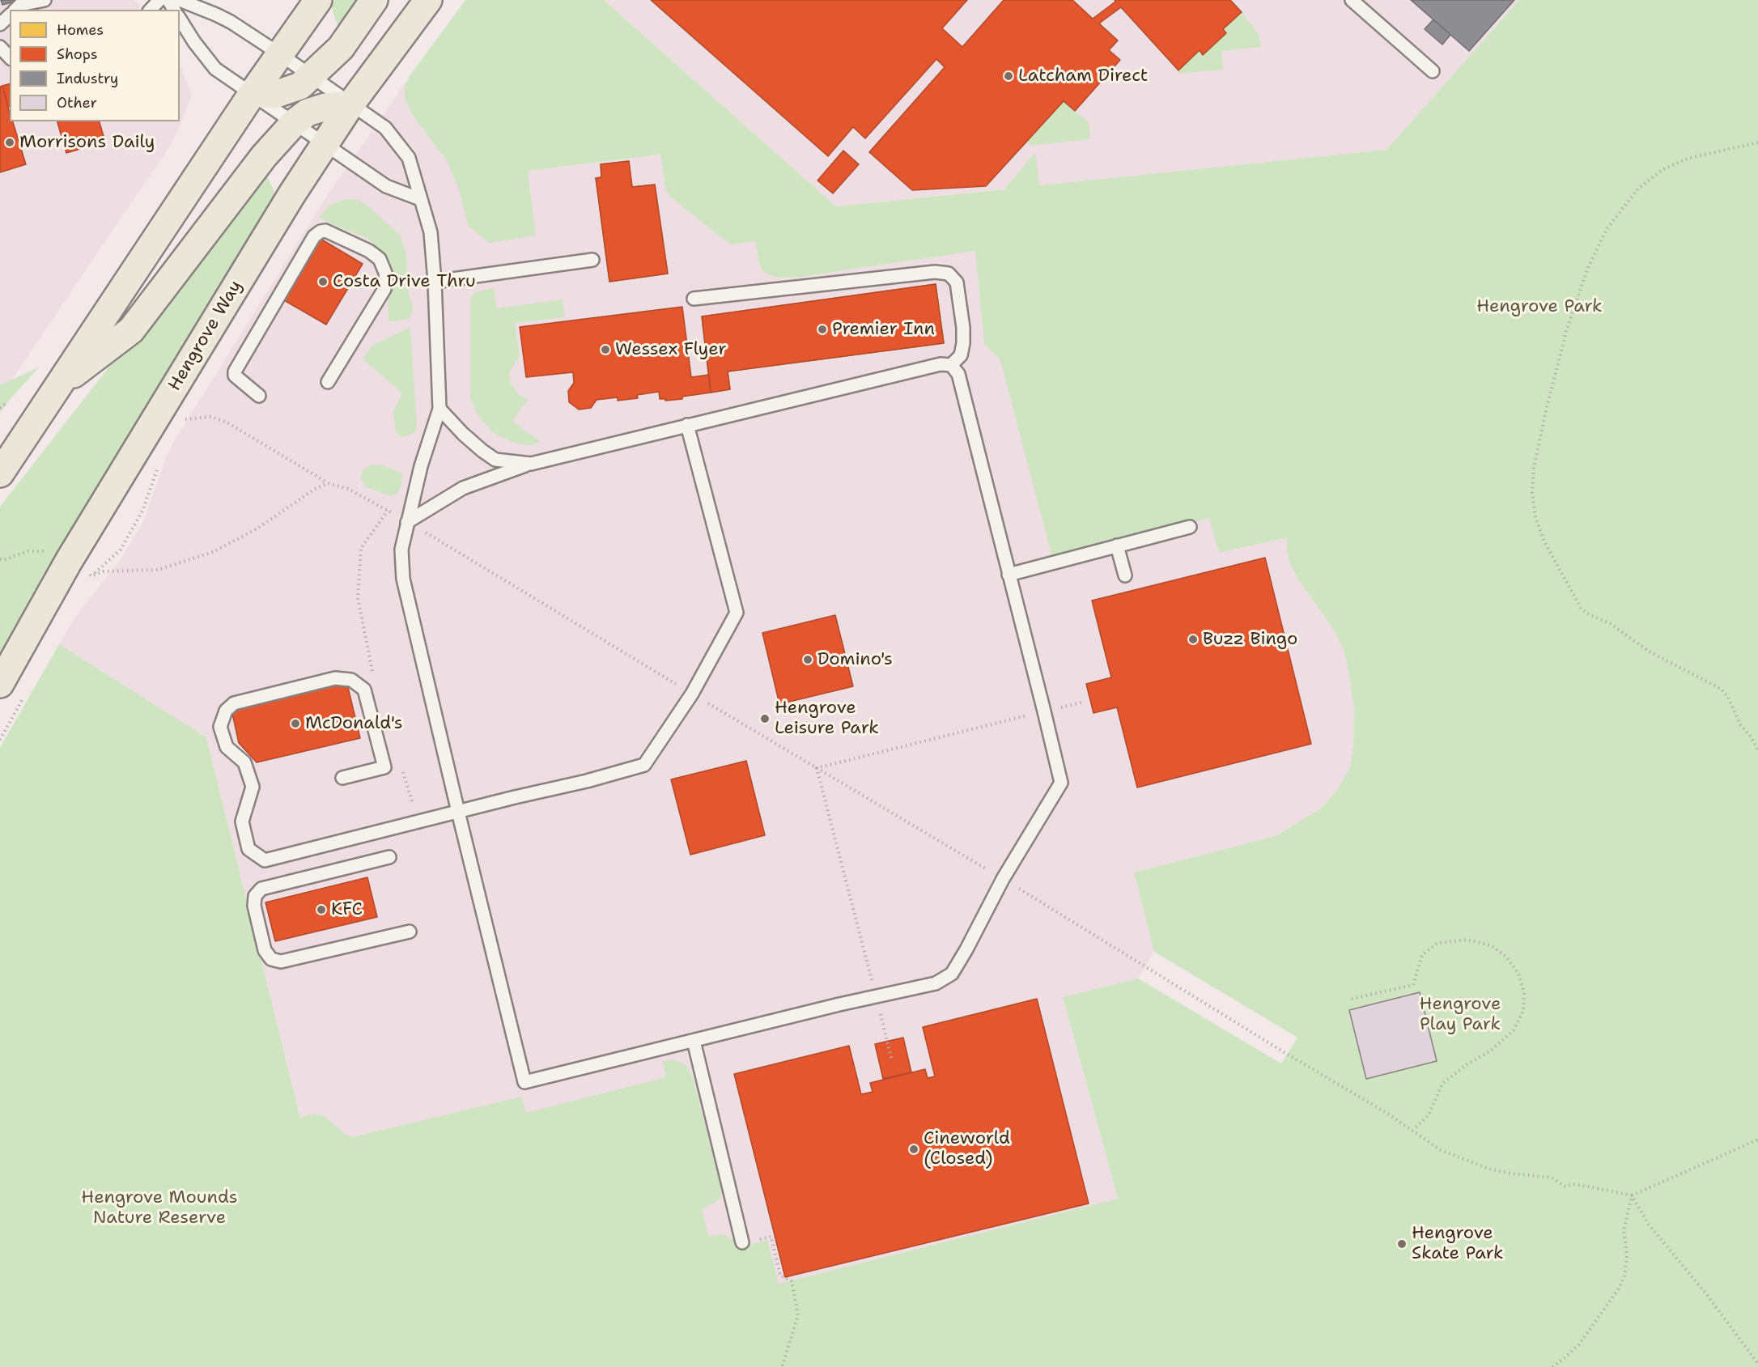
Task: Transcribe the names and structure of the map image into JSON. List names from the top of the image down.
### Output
{
  "streets": {
    "highway": ["Hengrove Way"]
  },
  "parks": ["Hengrove Park", "Hengrove Play Park", "Hengrove Mounds Nature Reserve"],
  "places": [
    "Latcham Direct",
    "Morrisons Daily",
    "Costa Drive Thru",
    "Premier Inn",
    "Wessex Flyer",
    "Buzz Bingo",
    "Domino's",
    "Hengrove Leisure Park",
    "McDonald's",
    "KFC",
    "Cineworld (Closed)",
    "Hengrove Skate Park"
  ],
  "legend": [
    "Homes",
    "Shops",
    "Industry",
    "Other"
  ]
}
